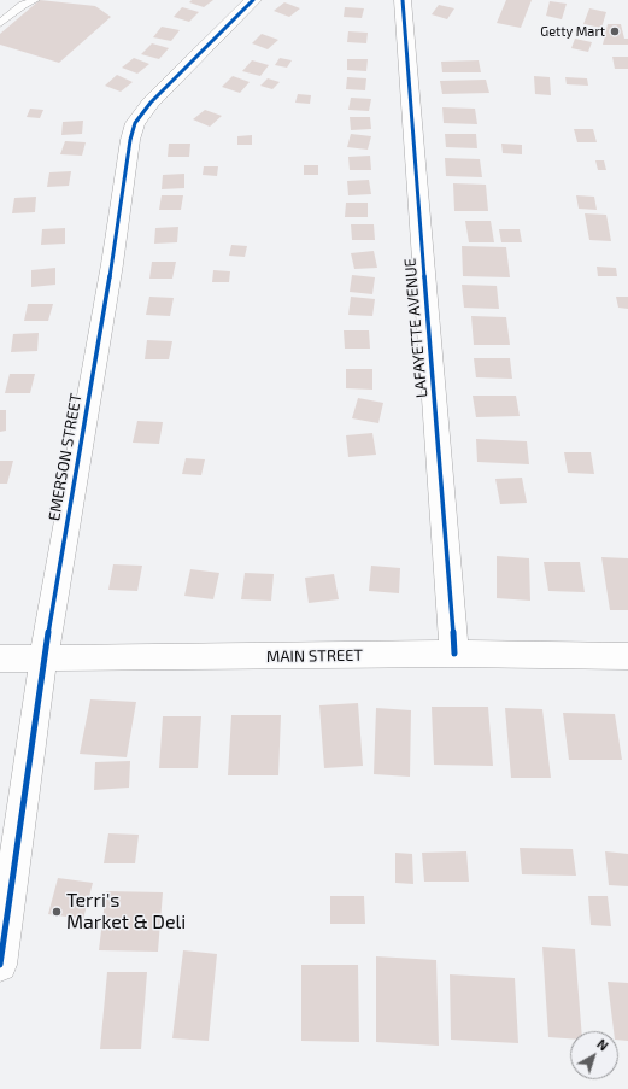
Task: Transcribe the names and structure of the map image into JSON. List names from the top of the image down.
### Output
{
  "streets": {
    "street": ["LAFAYETTE AVENUE", "EMERSON STREET", "MAIN STREET"]
  },
  "crossings": [
    ["LAFAYETTE AVENUE", "MAIN STREET"],
    ["EMERSON STREET", "MAIN STREET"]
  ],
  "places": ["Getty Mart", "Terri's Market & Deli"],
  "north": "top right"
}
